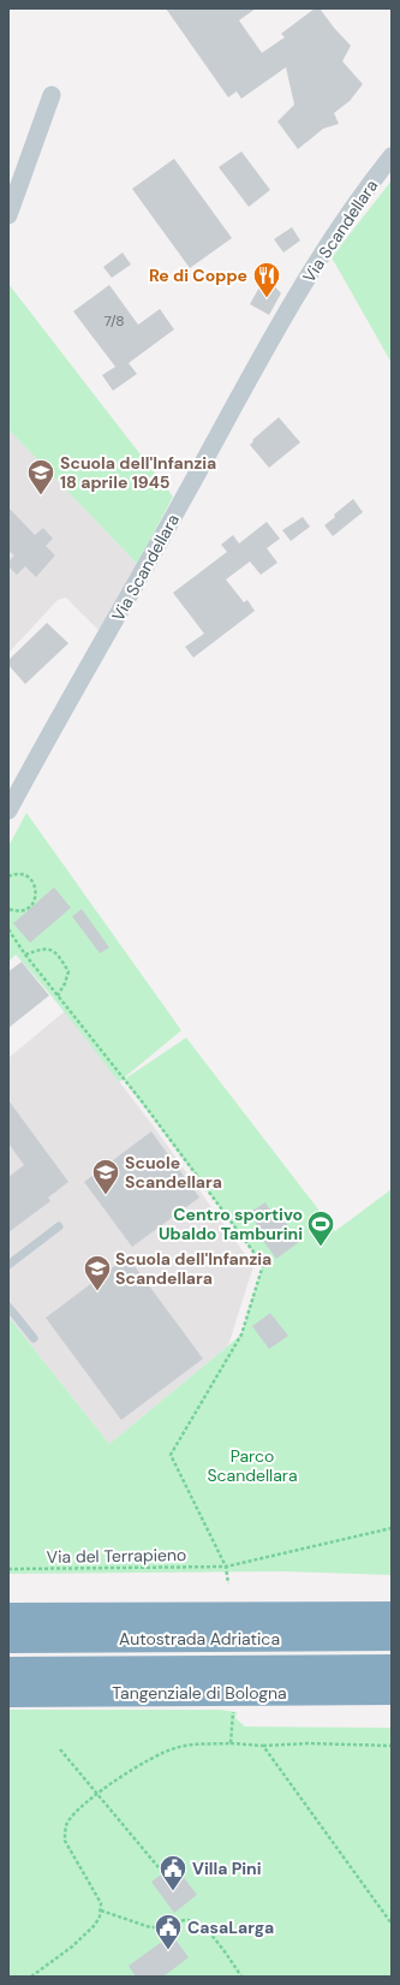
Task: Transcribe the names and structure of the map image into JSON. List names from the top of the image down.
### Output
{
  "streets": {
    "highway": ["Autostrada Adriatica", "Tangenziale di Bologna"],
    "street": ["Via Scandellara"],
    "path": ["Via del Terrapieno"]
  },
  "parks": ["Parco Scandellara"],
  "places": {
    "restaurant": ["Re di Coppe"],
    "school or university": ["Scuola dell'Infanzia 18 aprile 1945", "Scuole Scandellara", "Scuola dell'Infanzia Scandellara"],
    "sports": ["Centro sportivo Ubaldo Tamburini"],
    "public building": ["Villa Pini", "CasaLarga"]
  },
  "house_numbers": ["7/8"]
}
